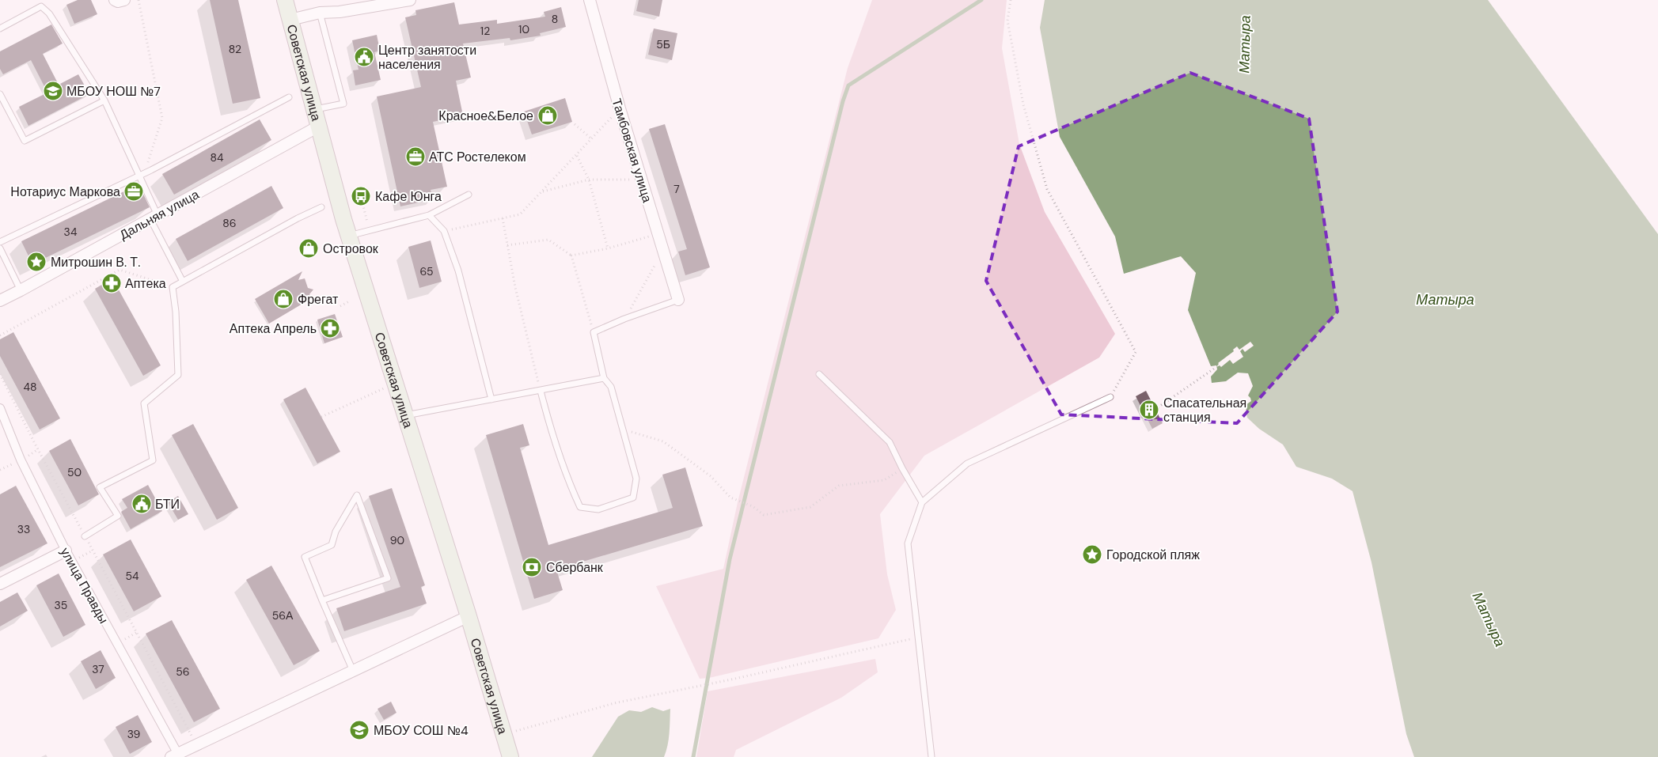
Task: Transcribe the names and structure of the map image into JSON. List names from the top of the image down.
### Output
{
  "streets": {
    "main road": ["Советская улица"],
    "street": ["Тамбовская улица", "Дальняя улица", "улица Правды"]
  },
  "crossings": [
    ["Советская улица", "Дальняя улица"]
  ],
  "water": ["Матыра"],
  "places": {
    "public building": ["Центр занятости населения", "БТИ"],
    "school or university": ["МБОУ НОШ №7", "МБОУ СОШ №4"],
    "shop": ["Красное&Белое", "Островок", "Фрегат"],
    "office": ["АТС Ростелеком", "Нотариус Маркова"],
    "bus stop": ["Кафе Юнга"],
    "place": ["Митрошин В. Т.", "Городской пляж"],
    "pharmacy": ["Аптека", "Аптека Апрель"],
    "building": ["Спасательная станция"],
    "bank": ["Сбербанк"]
  },
  "house_numbers": [
    "8",
    "10",
    "12",
    "5Б",
    "82",
    "84",
    "7",
    "86",
    "34",
    "65",
    "48",
    "50",
    "33",
    "90",
    "54",
    "35",
    "56А",
    "37",
    "56",
    "39"
  ]
}
